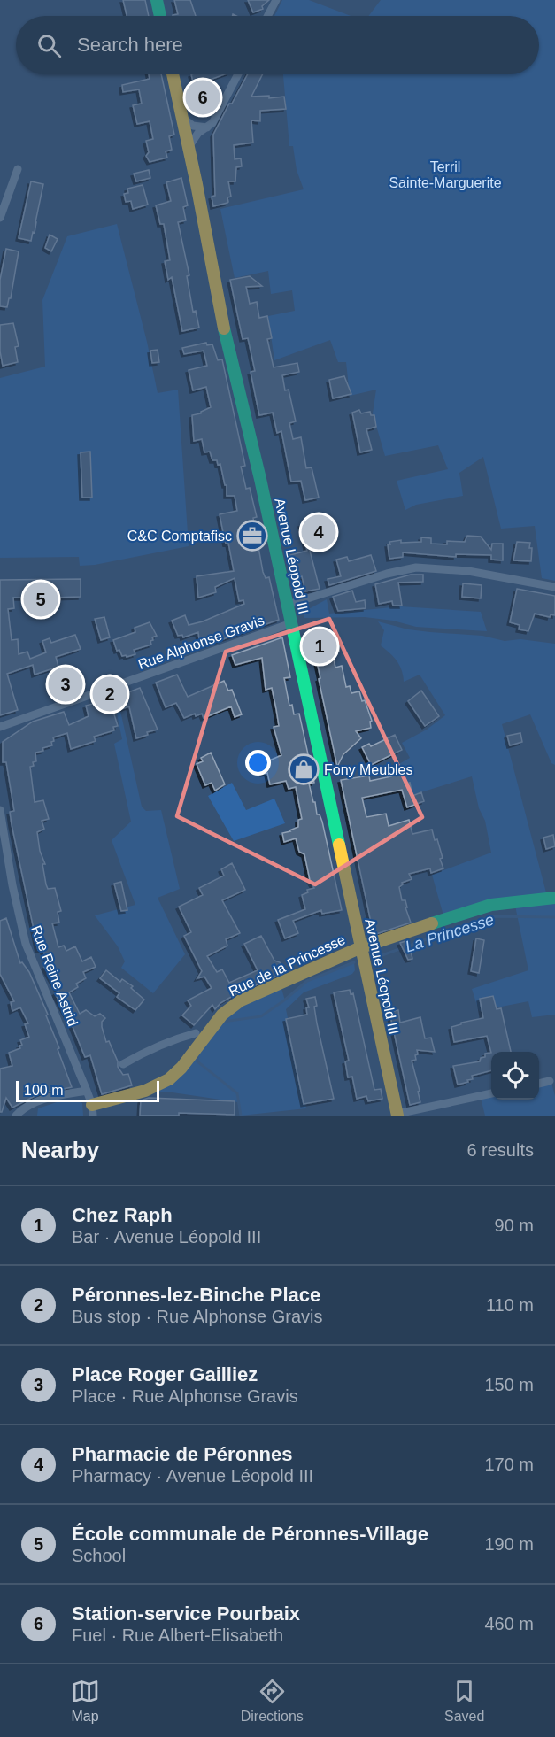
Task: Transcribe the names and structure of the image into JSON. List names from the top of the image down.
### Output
{
  "streets": {
    "main road": ["Avenue Léopold III", "Rue de la Princesse"],
    "street": ["Rue Alphonse Gravis", "Rue Reine Astrid"]
  },
  "crossings": [
    ["Avenue Léopold III", "Rue Alphonse Gravis"],
    ["Avenue Léopold III", "Rue de la Princesse"],
    ["Rue de la Princesse", "Rue Reine Astrid"]
  ],
  "water": ["La Princesse"],
  "parks": ["Terril Sainte-Marguerite"],
  "places": {
    "office": ["C&C Comptafisc"],
    "shop": ["Fony Meubles"]
  },
  "scale_bar": "100 m",
  "page": {
    "search": "Search here",
    "pins": [
      "6",
      "4",
      "5",
      "1",
      "3",
      "2"
    ],
    "scale": "100 m",
    "heading": ["Nearby", "6 results"],
    "list": [
      {
        "mark": "1",
        "name": "Chez Raph",
        "note": "Bar · Avenue Léopold III",
        "value": "90 m"
      },
      {
        "mark": "2",
        "name": "Péronnes-lez-Binche Place",
        "note": "Bus stop · Rue Alphonse Gravis",
        "value": "110 m"
      },
      {
        "mark": "3",
        "name": "Place Roger Gailliez",
        "note": "Place · Rue Alphonse Gravis",
        "value": "150 m"
      },
      {
        "mark": "4",
        "name": "Pharmacie de Péronnes",
        "note": "Pharmacy · Avenue Léopold III",
        "value": "170 m"
      },
      {
        "mark": "5",
        "name": "École communale de Péronnes-Village",
        "note": "School",
        "value": "190 m"
      },
      {
        "mark": "6",
        "name": "Station-service Pourbaix",
        "note": "Fuel · Rue Albert-Elisabeth",
        "value": "460 m"
      }
    ],
    "nav": ["Map", "Directions", "Saved"]
  }
}
